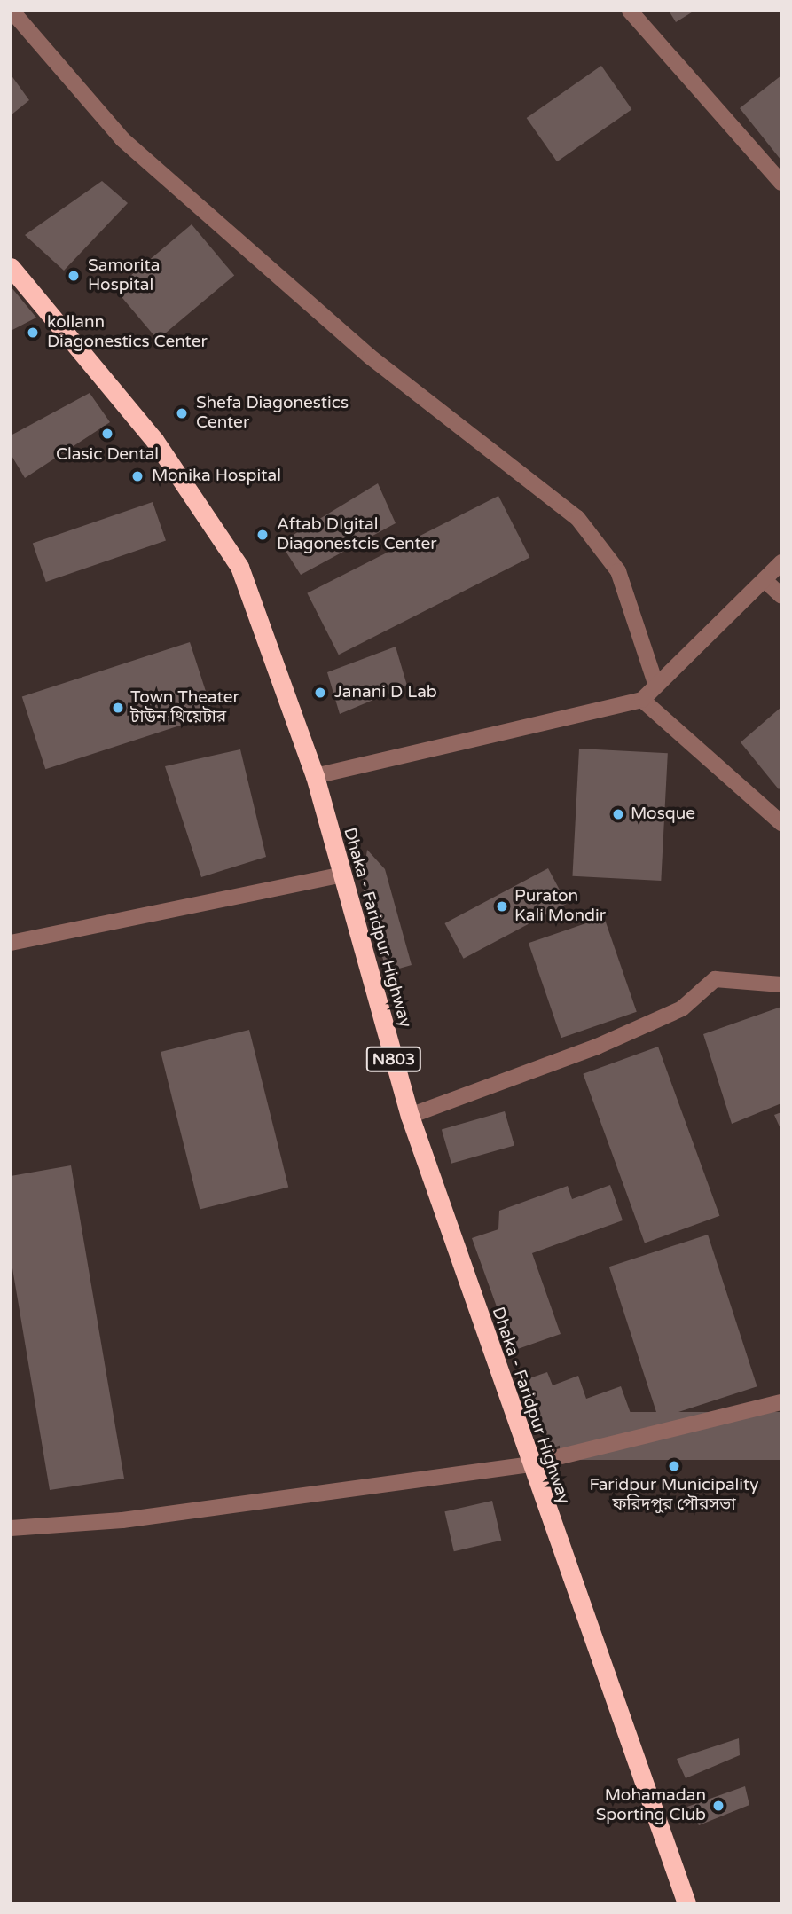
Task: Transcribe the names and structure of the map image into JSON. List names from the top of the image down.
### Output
{
  "streets": {
    "highway": ["Dhaka - Faridpur Highway", "N803"]
  },
  "places": [
    "Samorita Hospital",
    "kollann Diagonestics Center",
    "Shefa Diagonestics Center",
    "Clasic Dental",
    "Monika Hospital",
    "Aftab DIgital Diagonestcis Center",
    "Janani D Lab",
    "Town Theater টাউন থিয়েটার",
    "Mosque",
    "Puraton Kali Mondir",
    "Faridpur Municipality ফরিদপুর পৌরসভা",
    "Mohamadan Sporting Club"
  ]
}
